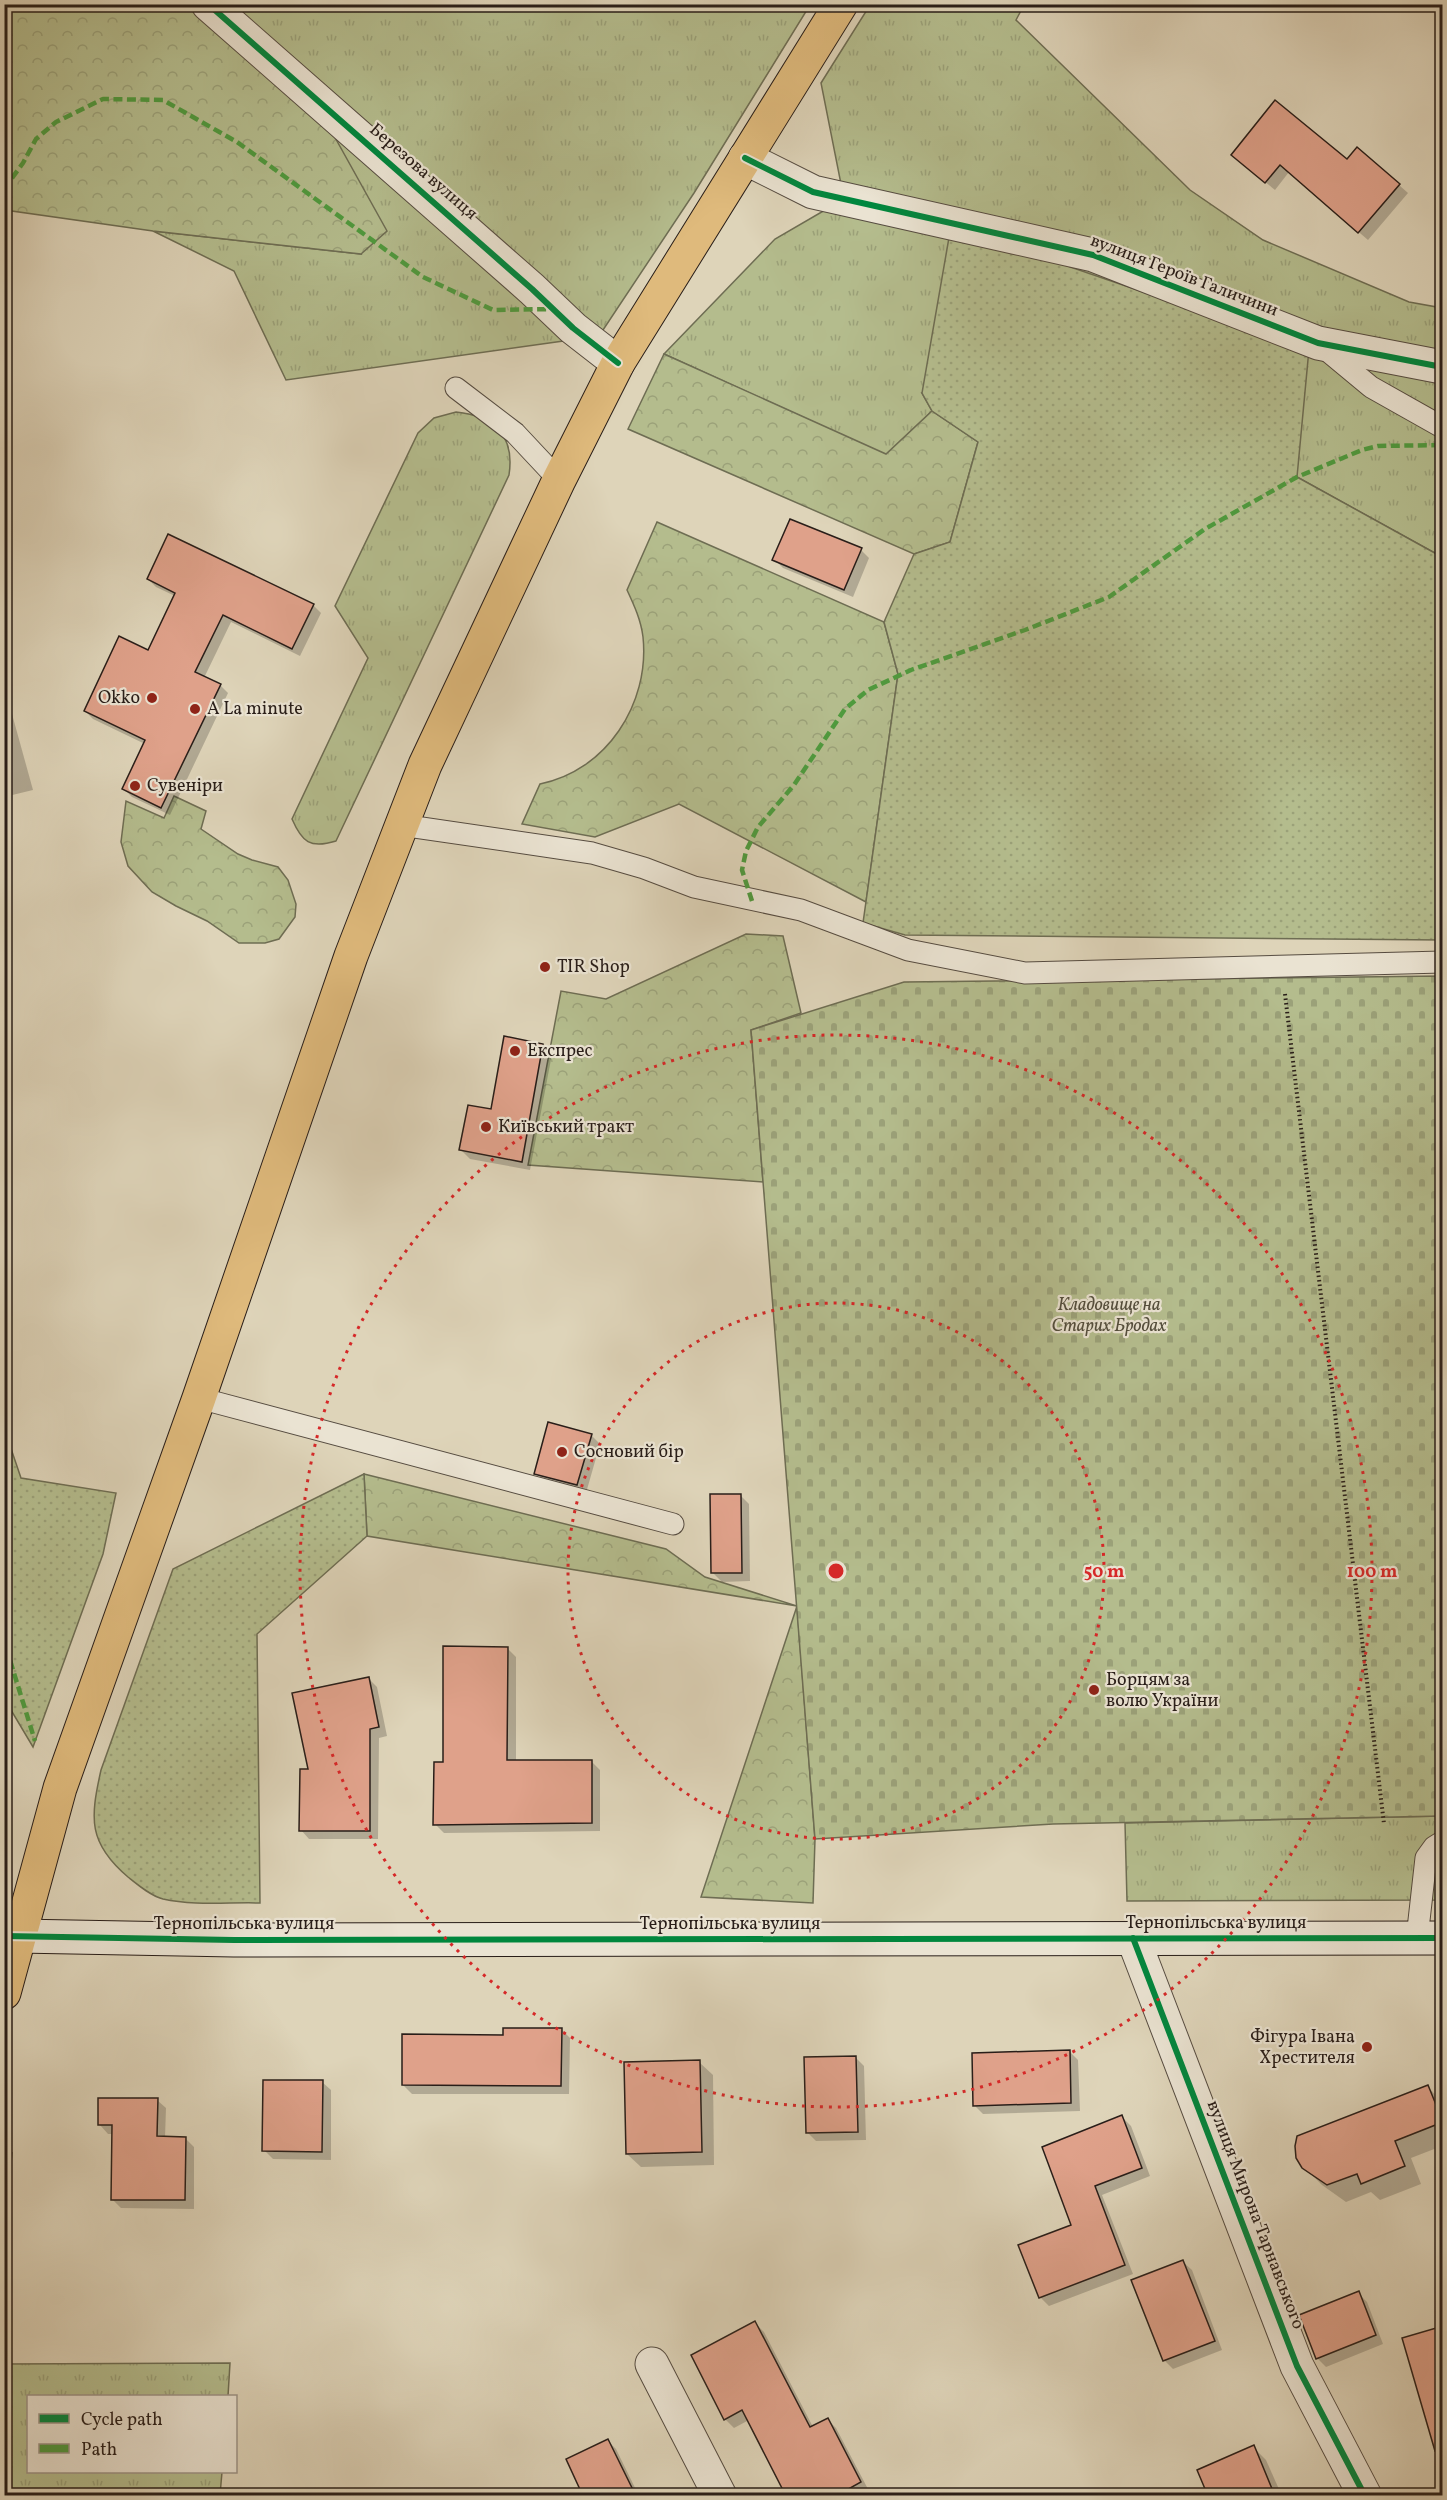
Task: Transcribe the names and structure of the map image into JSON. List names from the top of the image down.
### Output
{
  "streets": {
    "street": [
      "Березова вулиця",
      "вулиця Героїв Галичини",
      "Тернопільська вулиця",
      "вулиця Мирона Тарнавського"
    ]
  },
  "crossings": [
    ["Тернопільська вулиця", "вулиця Мирона Тарнавського"]
  ],
  "parks": ["Кладовище на Старих Бродах"],
  "places": [
    "Okko",
    "A La minute",
    "Сувеніри",
    "TIR Shop",
    "Експрес",
    "Київський тракт",
    "Сосновий бір",
    "Борцям за волю України",
    "Фігура Івана Хрестителя"
  ],
  "legend": ["Cycle path", "Path"],
  "rings": ["50 m", "100 m"]
}
